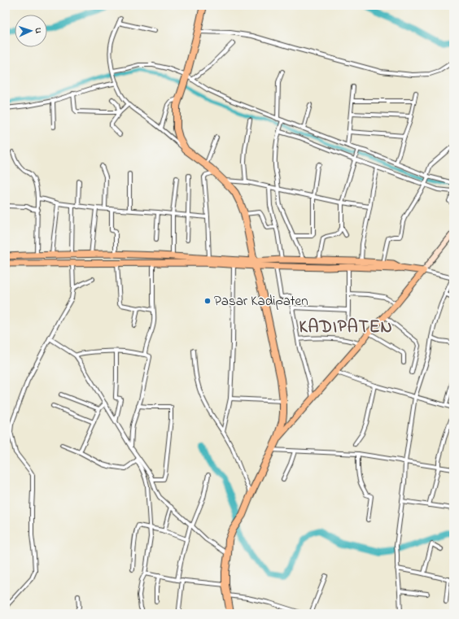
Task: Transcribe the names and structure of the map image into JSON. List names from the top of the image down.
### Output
{
  "districts": ["KADIPATEN"],
  "places": ["Pasar Kadipaten"],
  "north": "right"
}
